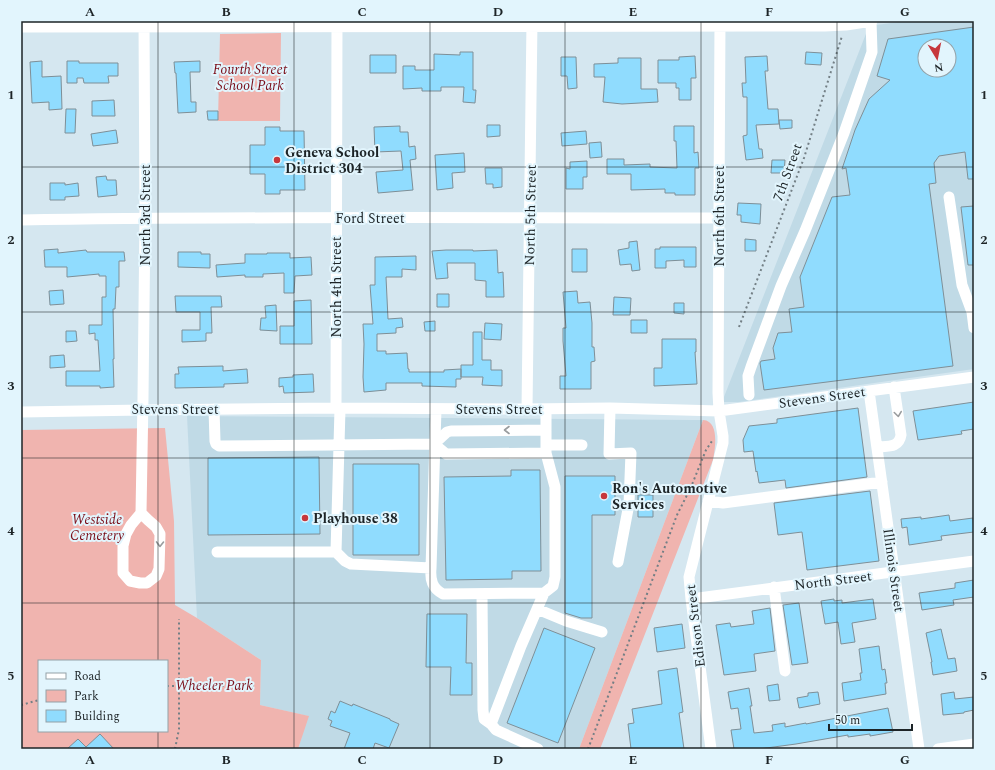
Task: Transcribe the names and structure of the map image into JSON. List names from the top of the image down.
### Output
{
  "streets": {
    "street": [
      "North 3rd Street",
      "North 5th Street",
      "North 6th Street",
      "Ford Street",
      "North 4th Street",
      "Stevens Street",
      "Illinois Street",
      "North Street",
      "Edison Street"
    ],
    "path": ["7th Street"]
  },
  "crossings": [
    ["North 3rd Street", "Ford Street"],
    ["North 3rd Street", "Stevens Street"],
    ["North 5th Street", "Ford Street"],
    ["North 5th Street", "Stevens Street"],
    ["North 6th Street", "Ford Street"],
    ["North 6th Street", "Stevens Street"],
    ["North 6th Street", "Edison Street"],
    ["Ford Street", "North 4th Street"],
    ["North 4th Street", "Stevens Street"],
    ["Stevens Street", "Illinois Street"],
    ["Stevens Street", "Edison Street"],
    ["Illinois Street", "North Street"],
    ["North Street", "Edison Street"]
  ],
  "parks": ["Fourth Street School Park", "Westside Cemetery", "Wheeler Park"],
  "places": ["Geneva School District 304", "Ron's Automotive Services", "Playhouse 38"],
  "legend": ["Road", "Park", "Building"],
  "scale_bar": "50 m",
  "north": "bottom",
  "grid": {
    "columns": [
      "A",
      "B",
      "C",
      "D",
      "E",
      "F",
      "G"
    ],
    "rows": [
      "1",
      "2",
      "3",
      "4",
      "5"
    ]
  }
}
